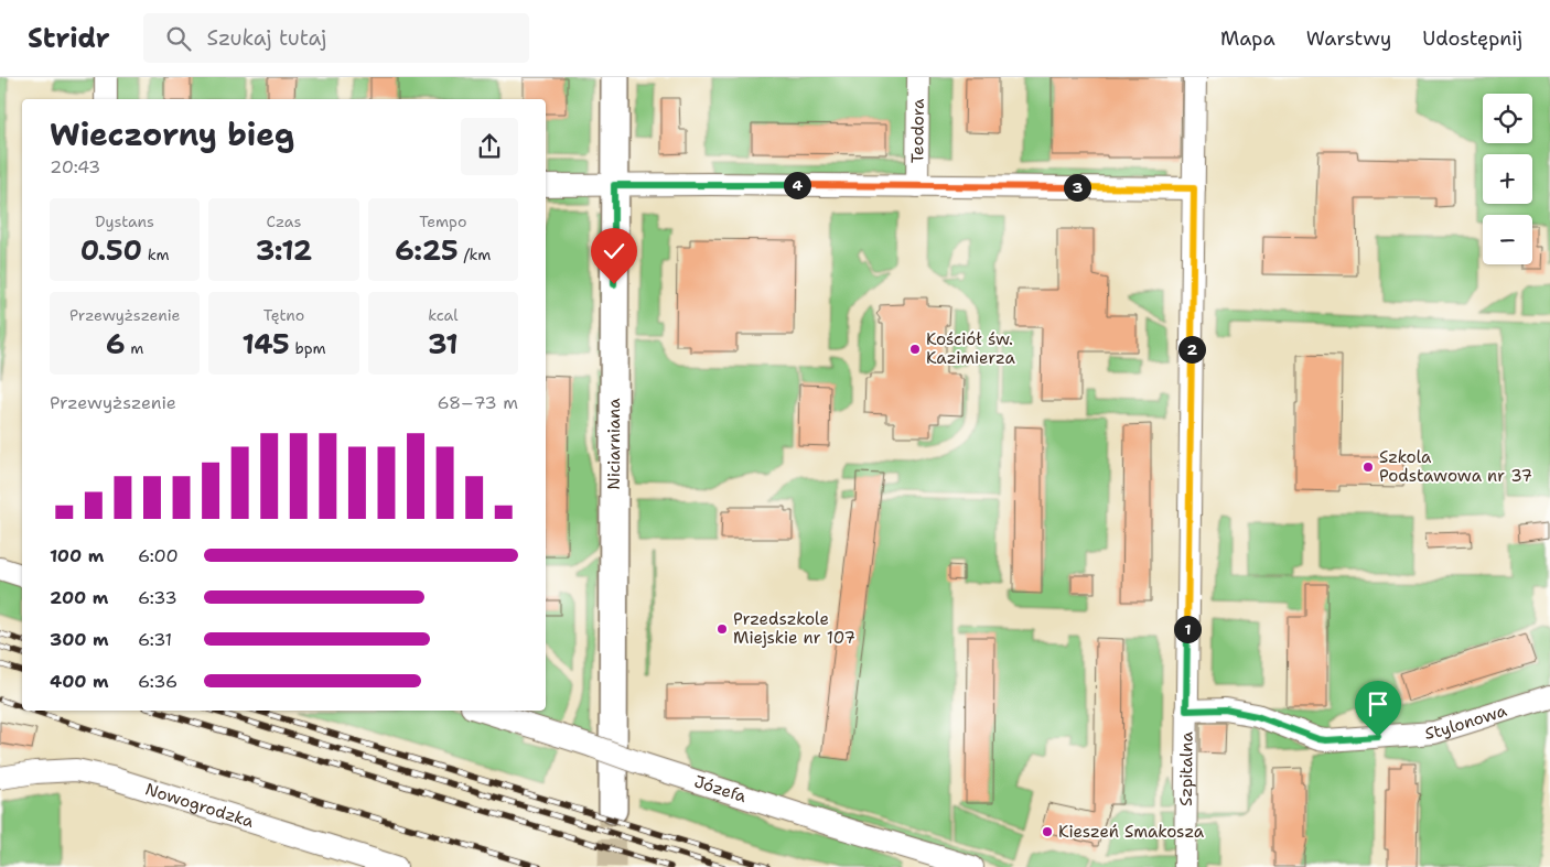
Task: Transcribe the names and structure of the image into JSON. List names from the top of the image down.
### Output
{
  "streets": {
    "street": [
      "Teodora",
      "Niciarniana",
      "Stylonowa",
      "Szpitalna",
      "Józefa",
      "Nowogrodzka"
    ]
  },
  "crossings": [
    ["Stylonowa", "Szpitalna"]
  ],
  "places": [
    "Kościół św. Kazimierza",
    "Szkola Podstawowa nr 37",
    "Przedszkole Miejskie nr 107",
    "Kieszeń Smakosza"
  ],
  "page": {
    "header": "Stridr",
    "search": "Szukaj tutaj",
    "nav": ["Mapa", "Warstwy", "Udostępnij"],
    "map_buttons": ["+", "−"],
    "heading": ["Wieczorny bieg", "20:43"],
    "pins": [
      "4",
      "3",
      "2",
      "1"
    ],
    "stats": [
      ["Dystans", "0.50 km"],
      ["Czas", "3:12"],
      ["Tempo", "6:25 /km"],
      ["Przewyższenie", "6 m"],
      ["Tętno", "145 bpm"],
      ["kcal", "31"]
    ],
    "chart": ["Przewyższenie", "68–73 m"],
    "list": [
      {
        "name": "100 m",
        "note": "6:00"
      },
      {
        "name": "200 m",
        "note": "6:33"
      },
      {
        "name": "300 m",
        "note": "6:31"
      },
      {
        "name": "400 m",
        "note": "6:36"
      }
    ]
  }
}
